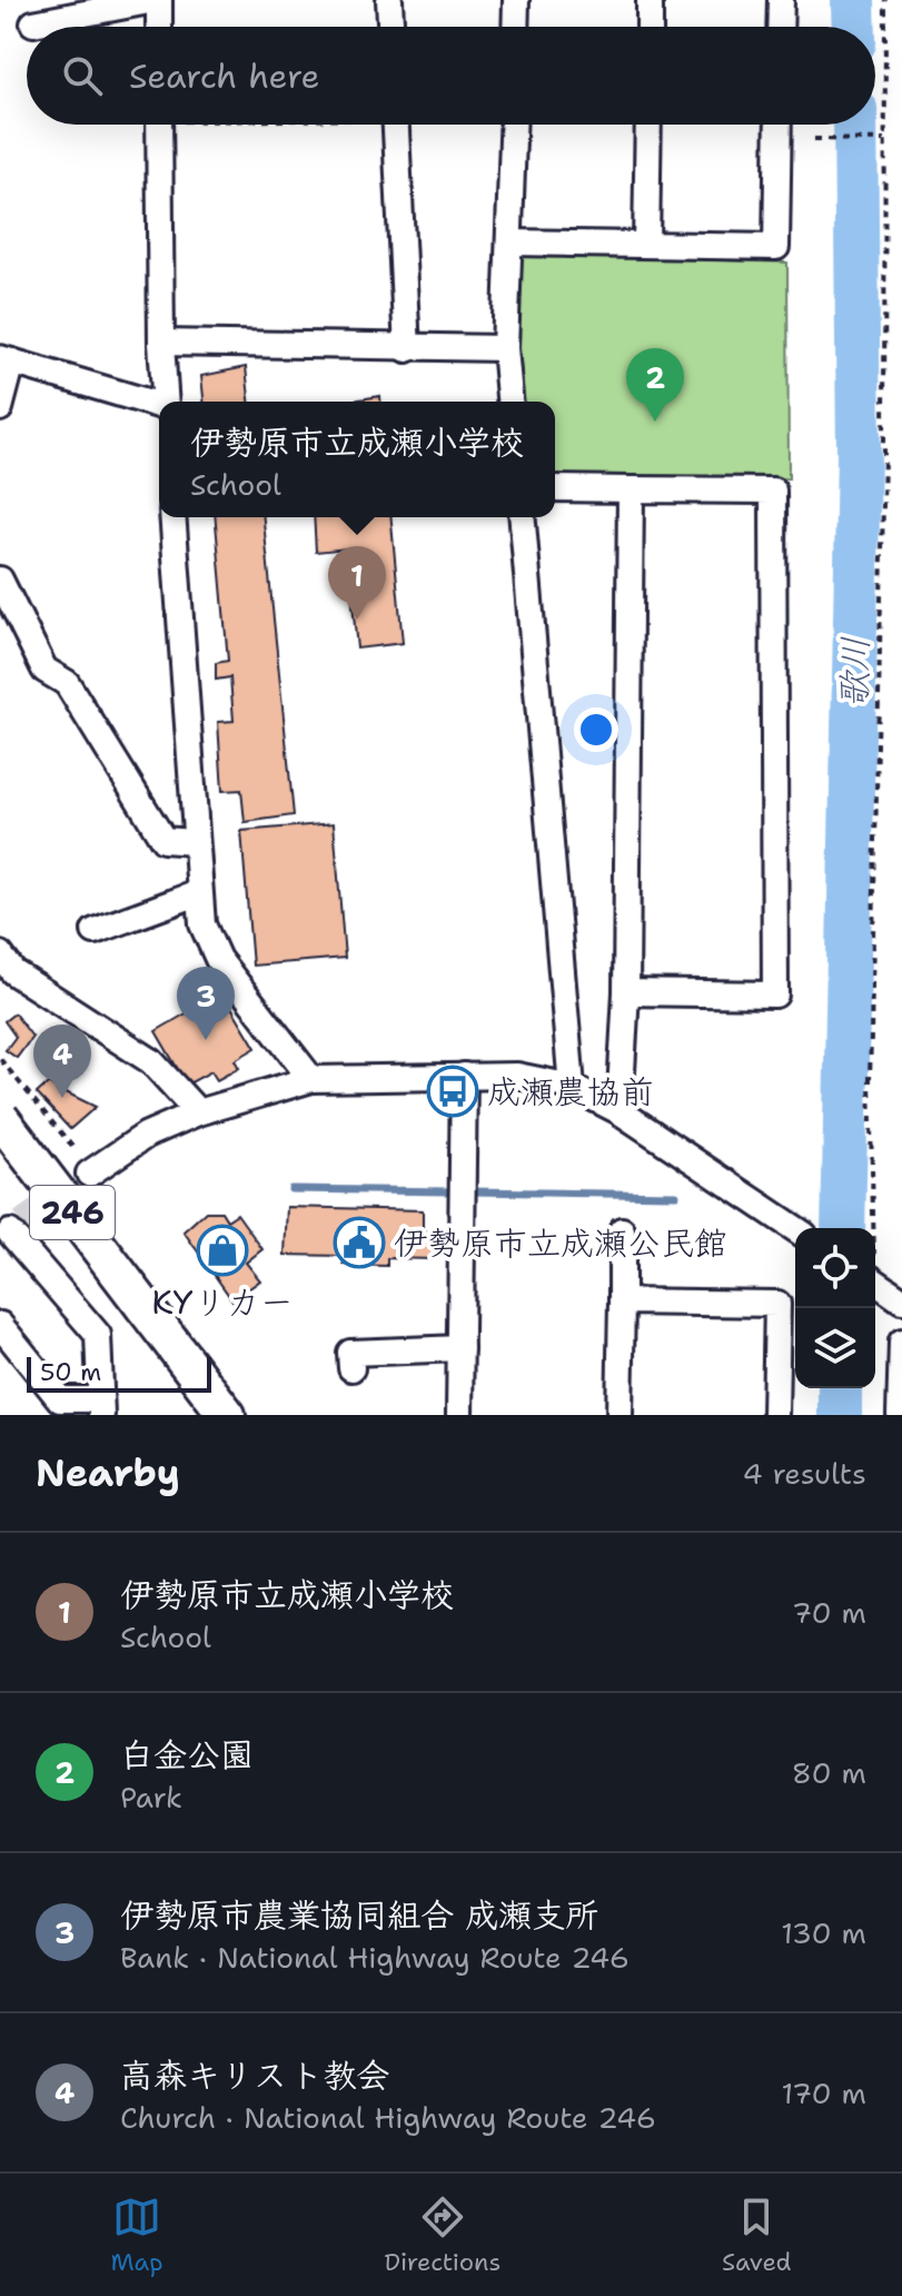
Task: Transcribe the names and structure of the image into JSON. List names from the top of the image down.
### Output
{
  "streets": {
    "highway": ["246"]
  },
  "water": ["歌川"],
  "places": {
    "bus stop": ["成瀬農協前"],
    "public building": ["伊勢原市立成瀬公民館"],
    "shop": ["KYリカー"]
  },
  "scale_bar": "50 m",
  "page": {
    "search": "Search here",
    "pins": [
      "2",
      "1",
      "3",
      "4"
    ],
    "popup": ["伊勢原市立成瀬小学校", "School"],
    "scale": "50 m",
    "heading": ["Nearby", "4 results"],
    "list": [
      {
        "mark": "1",
        "name": "伊勢原市立成瀬小学校",
        "note": "School",
        "value": "70 m"
      },
      {
        "mark": "2",
        "name": "白金公園",
        "note": "Park",
        "value": "80 m"
      },
      {
        "mark": "3",
        "name": "伊勢原市農業協同組合 成瀬支所",
        "note": "Bank · National Highway Route 246",
        "value": "130 m"
      },
      {
        "mark": "4",
        "name": "高森キリスト教会",
        "note": "Church · National Highway Route 246",
        "value": "170 m"
      }
    ],
    "nav": ["Map", "Directions", "Saved"]
  }
}
